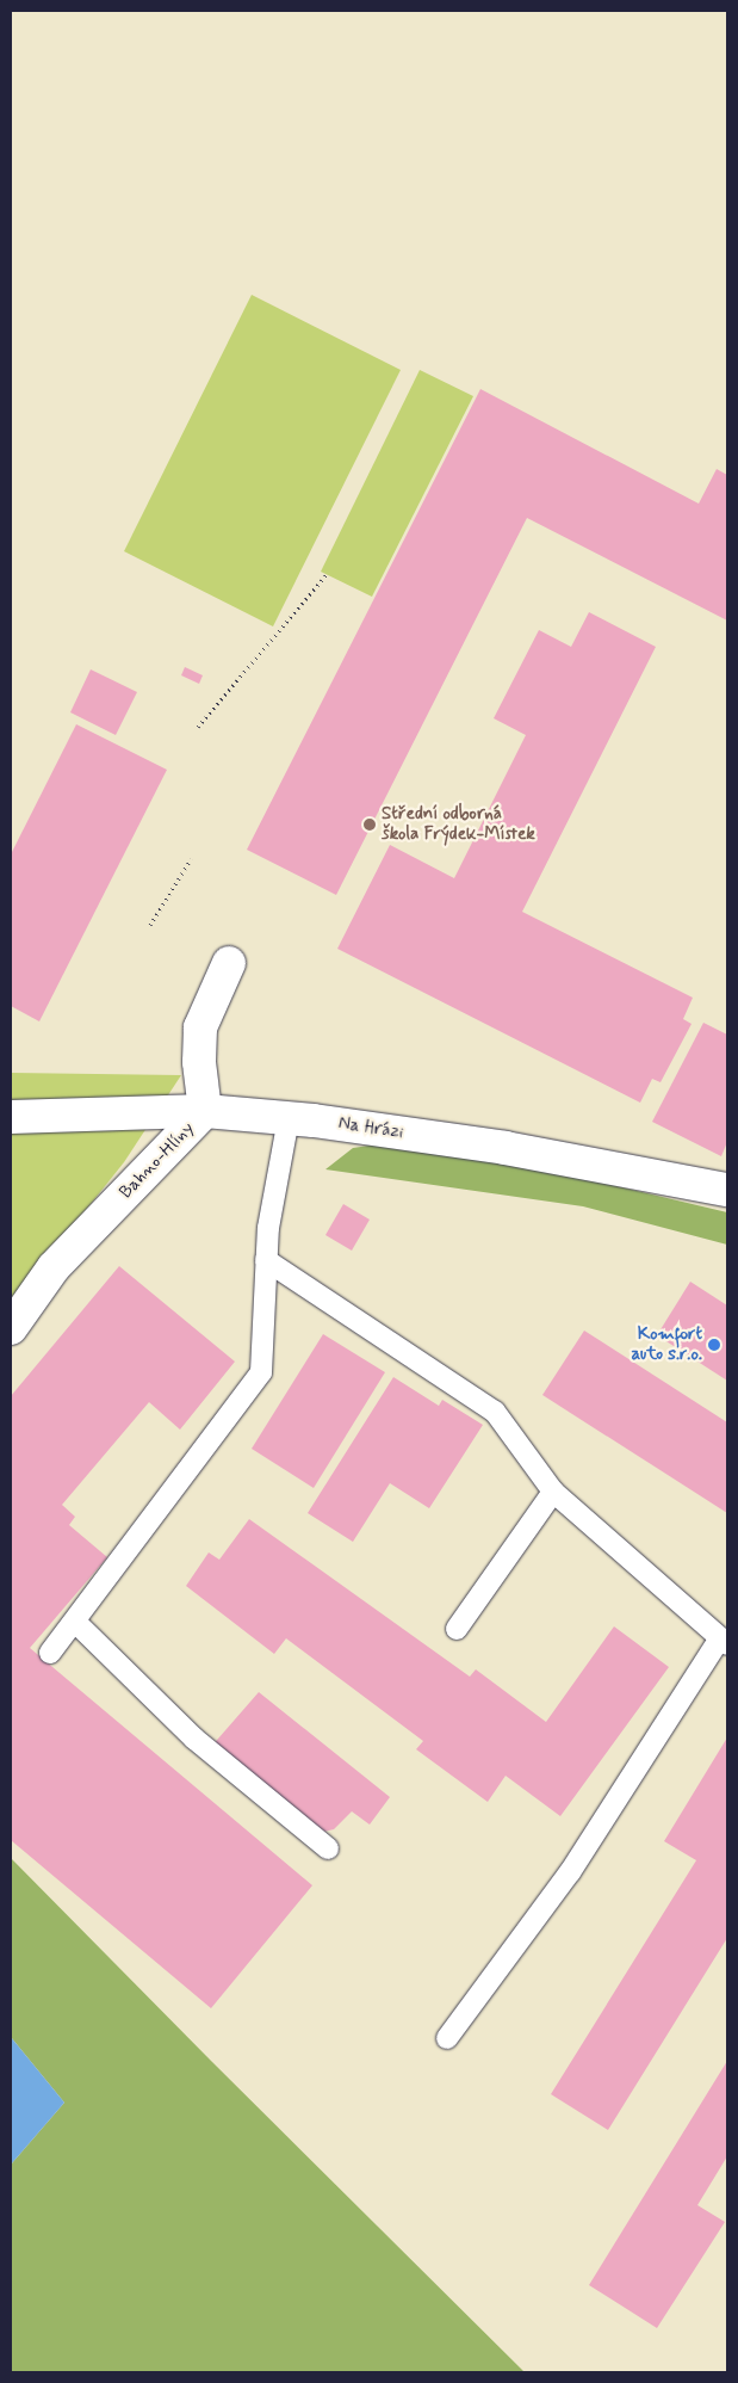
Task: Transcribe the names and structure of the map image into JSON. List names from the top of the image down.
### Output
{
  "streets": {
    "street": ["Na Hrázi", "Bahno-Hlíny"]
  },
  "crossings": [
    ["Na Hrázi", "Bahno-Hlíny"]
  ],
  "places": ["Střední odborná škola Frýdek-Místek", "Komfort auto s.r.o."]
}
